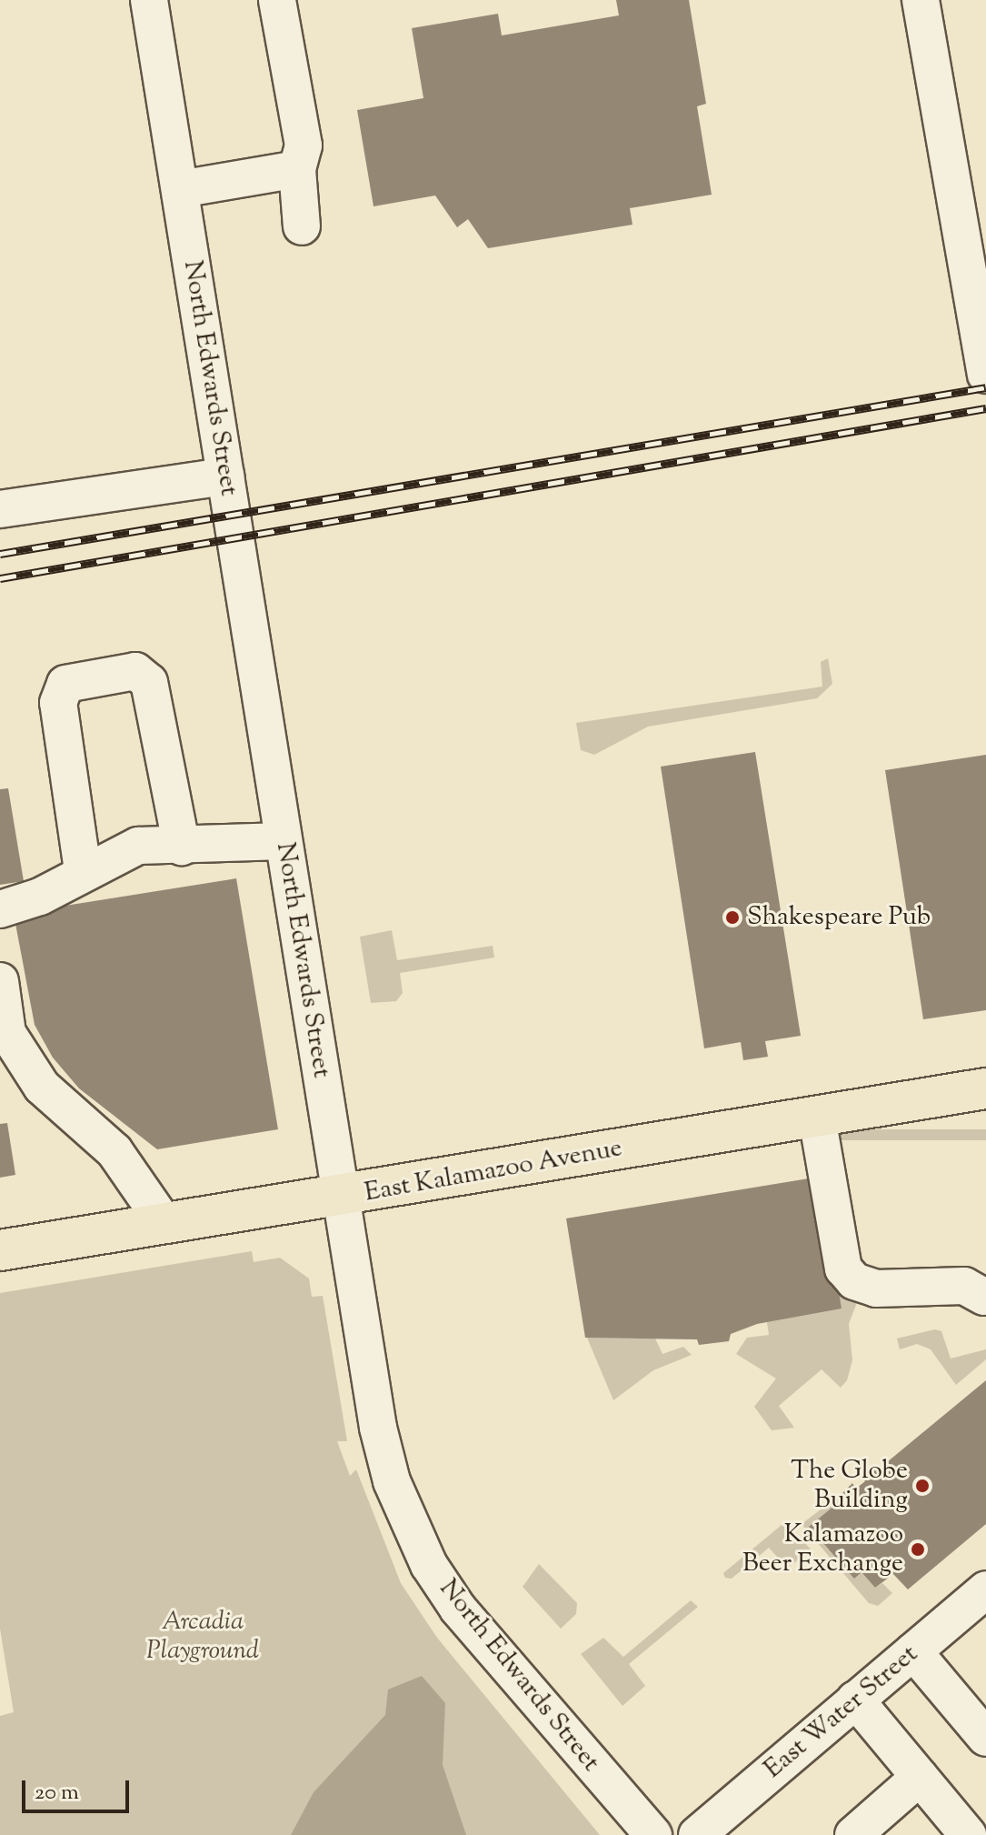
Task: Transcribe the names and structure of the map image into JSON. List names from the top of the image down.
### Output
{
  "streets": {
    "main road": ["East Kalamazoo Avenue"],
    "street": ["North Edwards Street", "East Water Street"]
  },
  "crossings": [
    ["North Edwards Street", "East Kalamazoo Avenue"]
  ],
  "parks": ["Arcadia Playground"],
  "places": ["Shakespeare Pub", "The Globe Building", "Kalamazoo Beer Exchange"],
  "scale_bar": "20 m"
}
